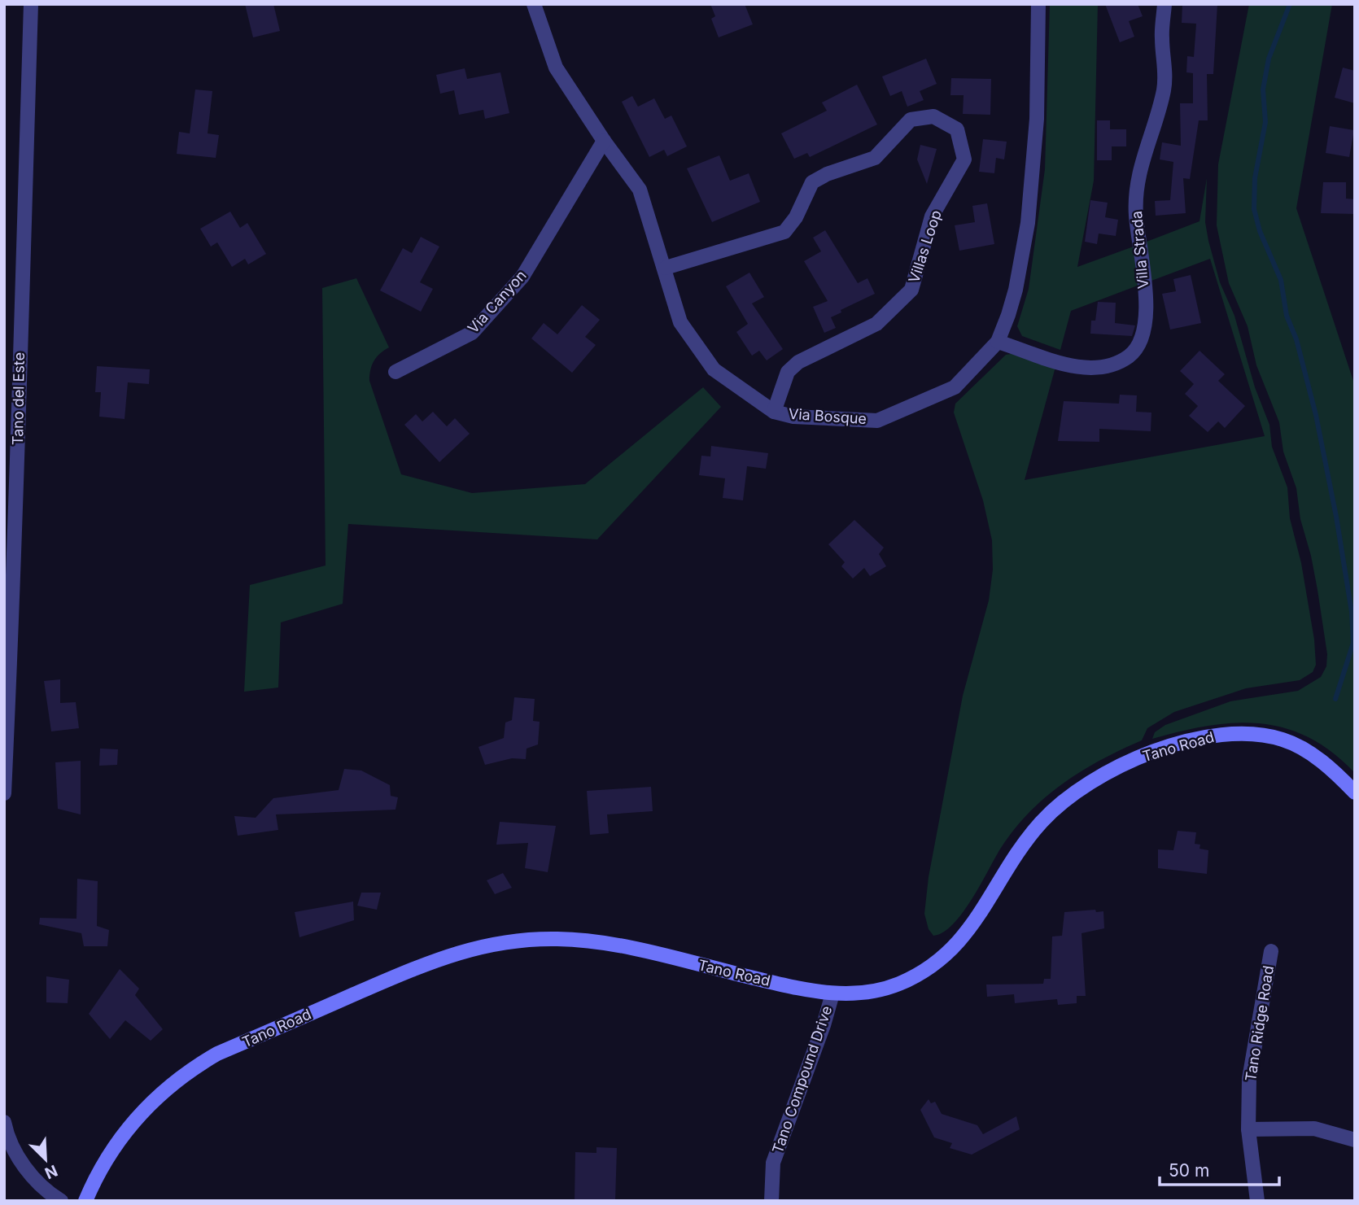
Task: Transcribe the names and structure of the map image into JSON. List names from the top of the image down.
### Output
{
  "streets": {
    "street": [
      "Villas Loop",
      "Villa Strada",
      "Via Canyon",
      "Tano del Este",
      "Via Bosque",
      "Tano Road",
      "Tano Ridge Road",
      "Tano Compound Drive"
    ]
  },
  "crossings": [
    ["Villas Loop", "Via Bosque"],
    ["Villa Strada", "Via Bosque"],
    ["Via Canyon", "Via Bosque"],
    ["Tano Road", "Tano Compound Drive"]
  ],
  "scale_bar": "50 m",
  "north": "bottom right"
}
